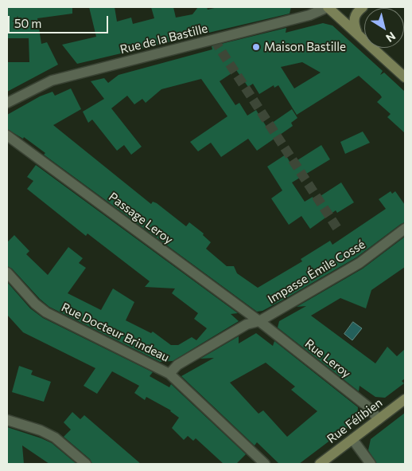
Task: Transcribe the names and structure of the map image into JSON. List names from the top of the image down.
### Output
{
  "streets": {
    "main road": ["Rue Félibien"],
    "street": [
      "Rue de la Bastille",
      "Passage Leroy",
      "Impasse Émile Cossé",
      "Rue Docteur Brindeau",
      "Rue Leroy"
    ]
  },
  "crossings": [
    ["Passage Leroy", "Impasse Émile Cossé"],
    ["Passage Leroy", "Rue Leroy"],
    ["Impasse Émile Cossé", "Rue Docteur Brindeau"],
    ["Impasse Émile Cossé", "Rue Leroy"],
    ["Rue Leroy", "Rue Félibien"]
  ],
  "places": ["Maison Bastille"],
  "scale_bar": "50 m",
  "north": "bottom right"
}
